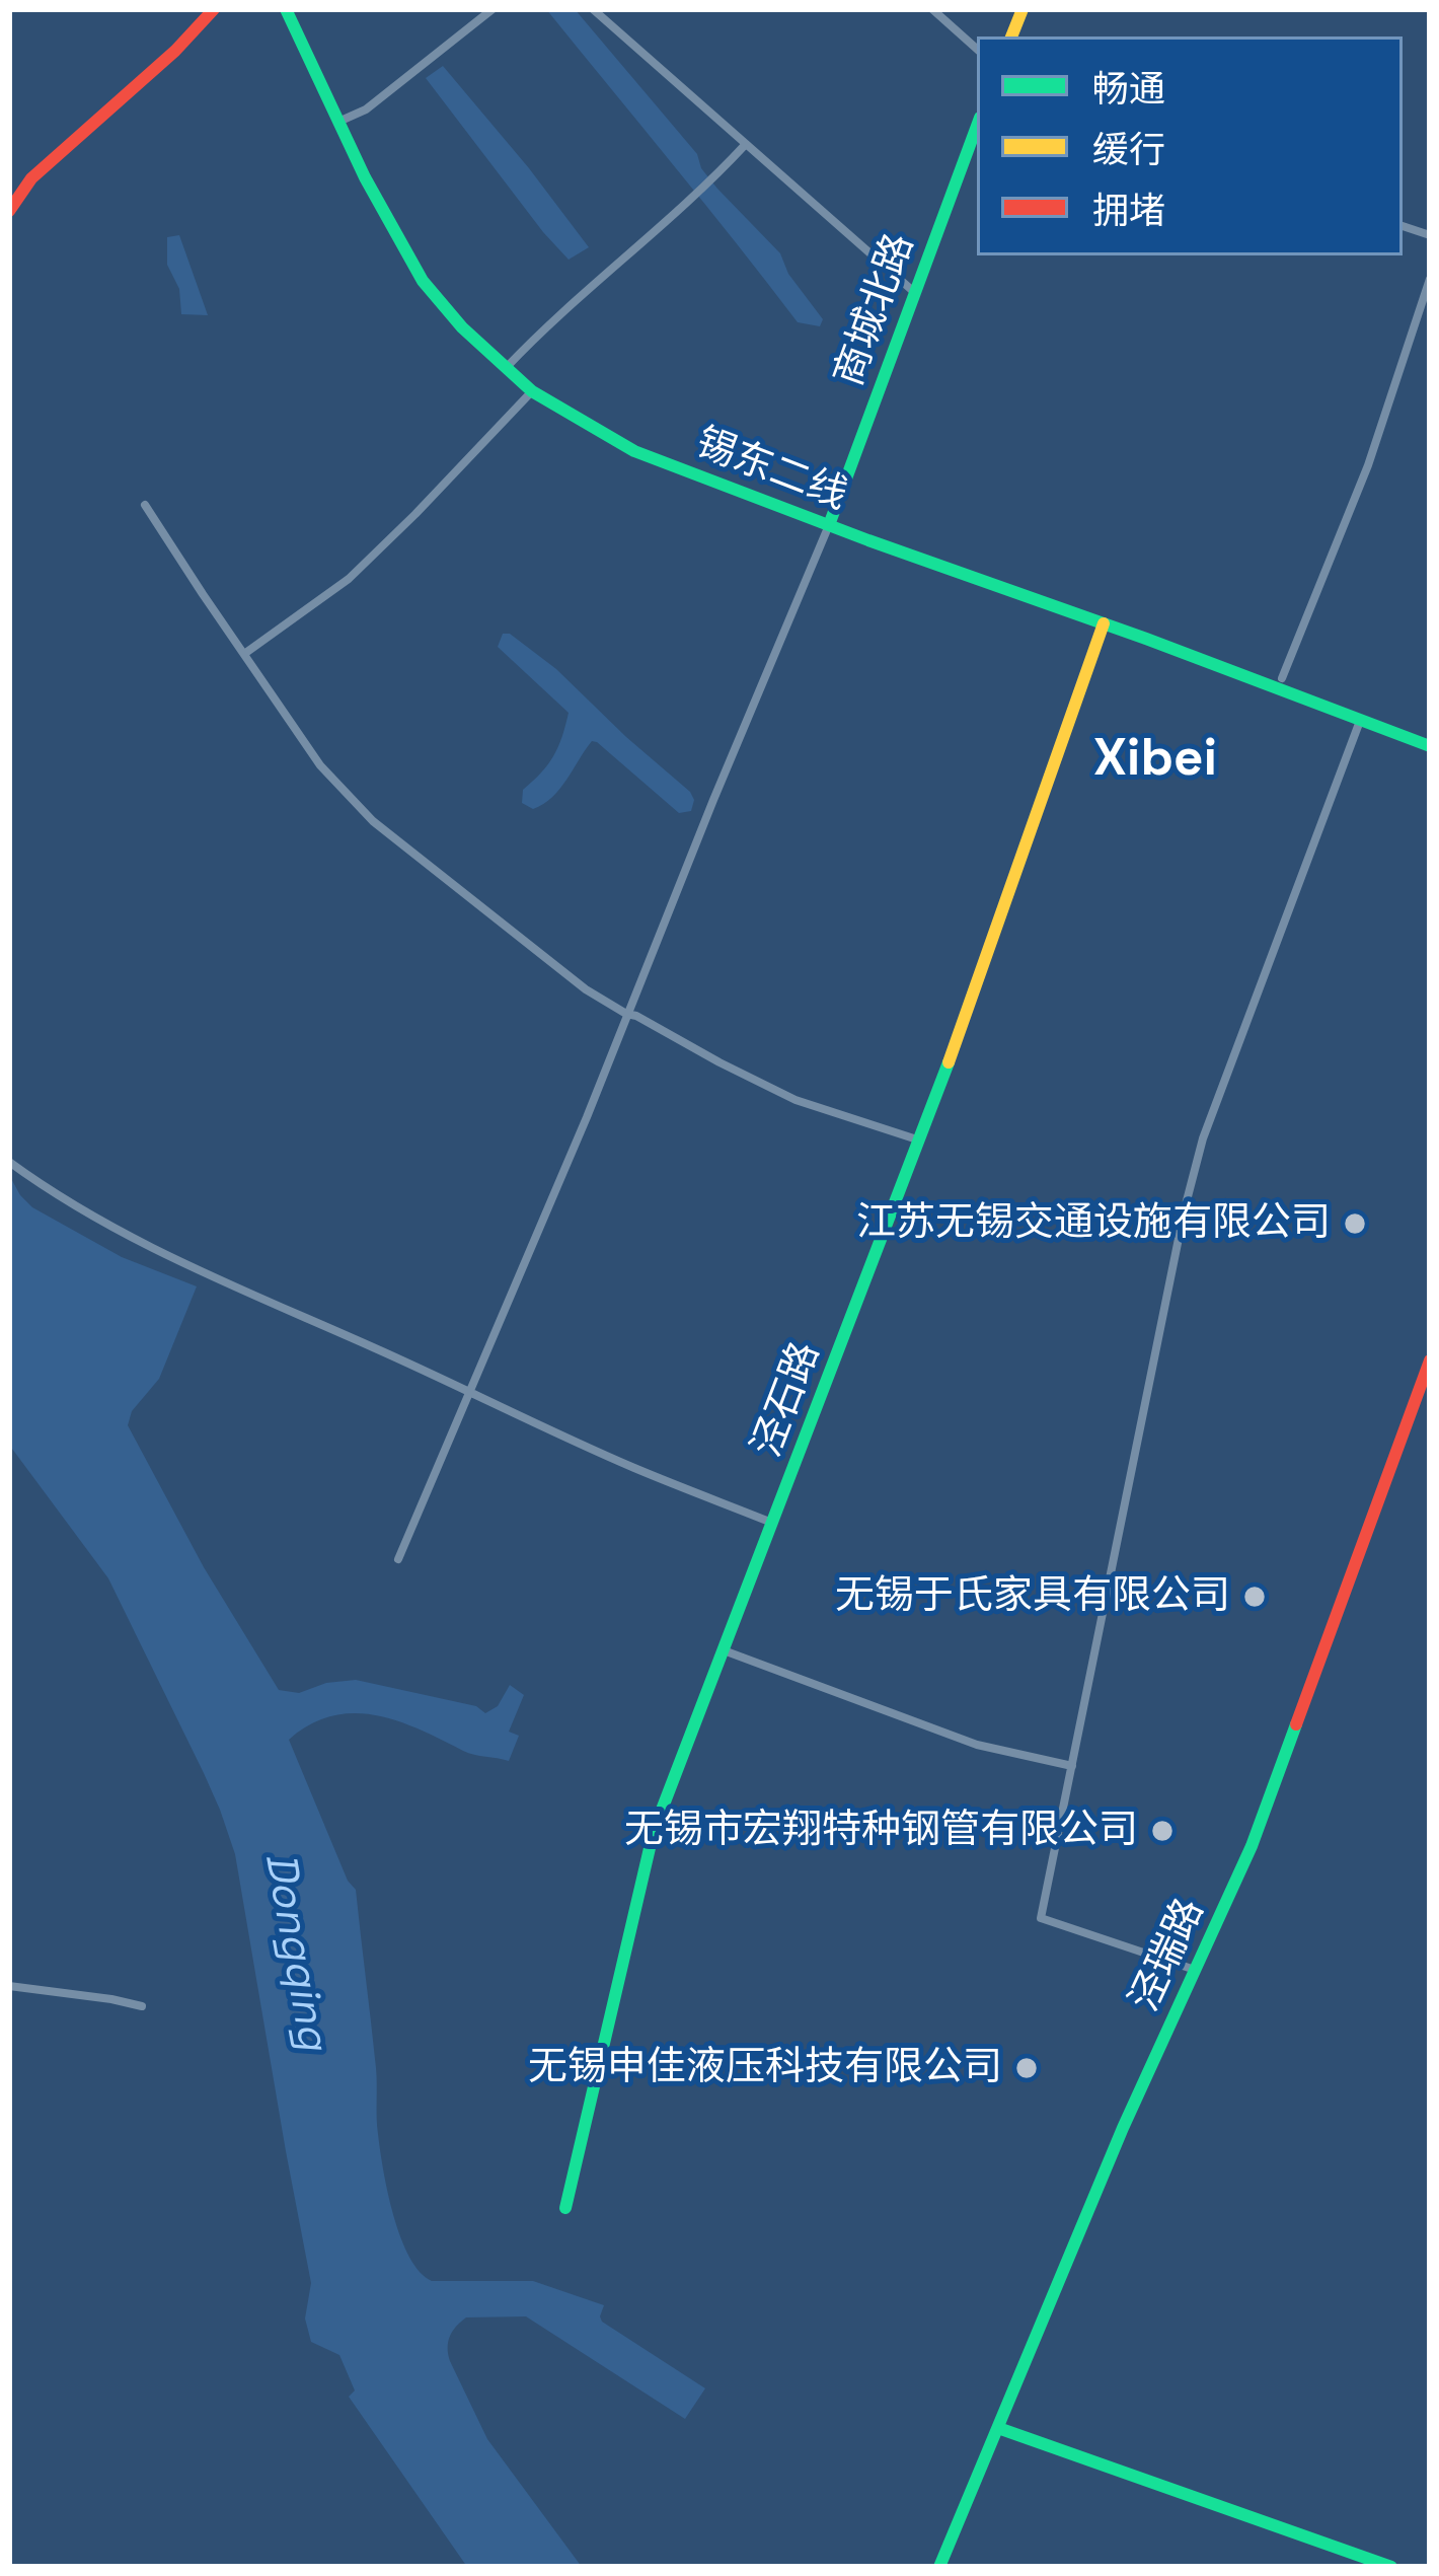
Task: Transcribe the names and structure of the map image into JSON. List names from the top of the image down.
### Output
{
  "streets": {
    "street": [
      "商城北路",
      "锡东二线",
      "泾石路",
      "泾瑞路"
    ]
  },
  "crossings": [
    ["商城北路", "锡东二线"],
    ["锡东二线", "泾石路"]
  ],
  "districts": ["Xibei"],
  "water": ["Dongqing"],
  "places": [
    "江苏无锡交通设施有限公司",
    "无锡于氏家具有限公司",
    "无锡市宏翔特种钢管有限公司",
    "无锡申佳液压科技有限公司"
  ],
  "legend": ["畅通", "缓行", "拥堵"]
}
